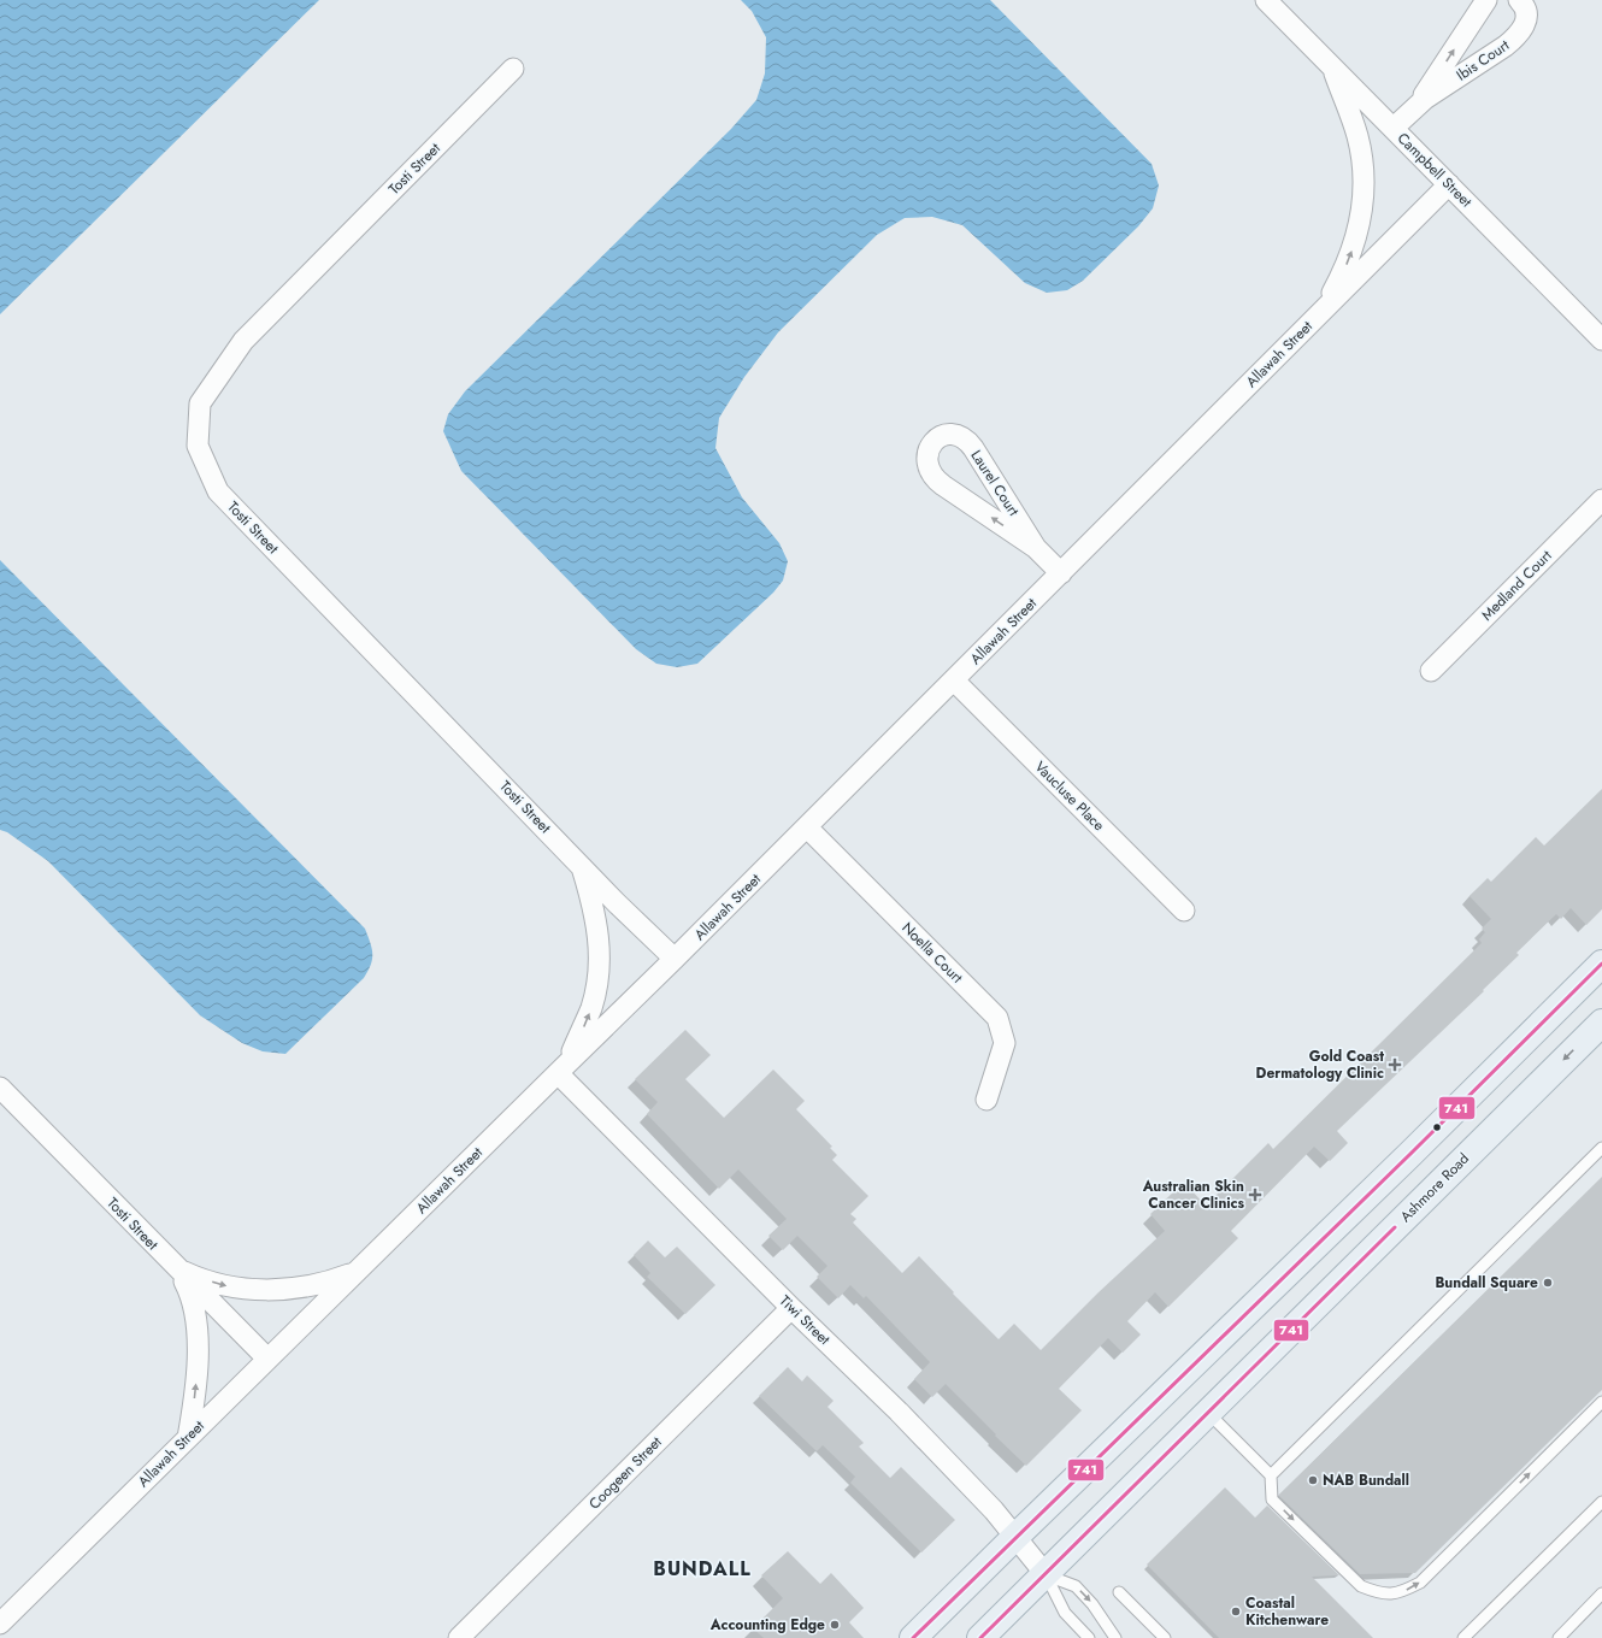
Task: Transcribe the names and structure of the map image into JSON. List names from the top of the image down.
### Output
{
  "streets": {
    "main road": ["Ashmore Road"],
    "street": [
      "Ibis Court",
      "Tosti Street",
      "Campbell Street",
      "Allawah Street",
      "Laurel Court",
      "Medland Court",
      "Vaucluse Place",
      "Noella Court",
      "Tiwi Street",
      "Coogeen Street"
    ]
  },
  "crossings": [
    ["Ibis Court", "Campbell Street"],
    ["Tosti Street", "Allawah Street"],
    ["Campbell Street", "Allawah Street"],
    ["Allawah Street", "Laurel Court"],
    ["Allawah Street", "Vaucluse Place"],
    ["Allawah Street", "Noella Court"],
    ["Allawah Street", "Tiwi Street"],
    ["Ashmore Road", "Tiwi Street"],
    ["Tiwi Street", "Coogeen Street"]
  ],
  "one_way": ["Ibis Court"],
  "districts": ["BUNDALL"],
  "places": {
    "health": ["Gold Coast Dermatology Clinic", "Australian Skin Cancer Clinics"],
    "other": [
      "Bundall Square",
      "NAB Bundall",
      "Coastal Kitchenware",
      "Accounting Edge"
    ]
  },
  "lines": ["transit line 741"]
}
